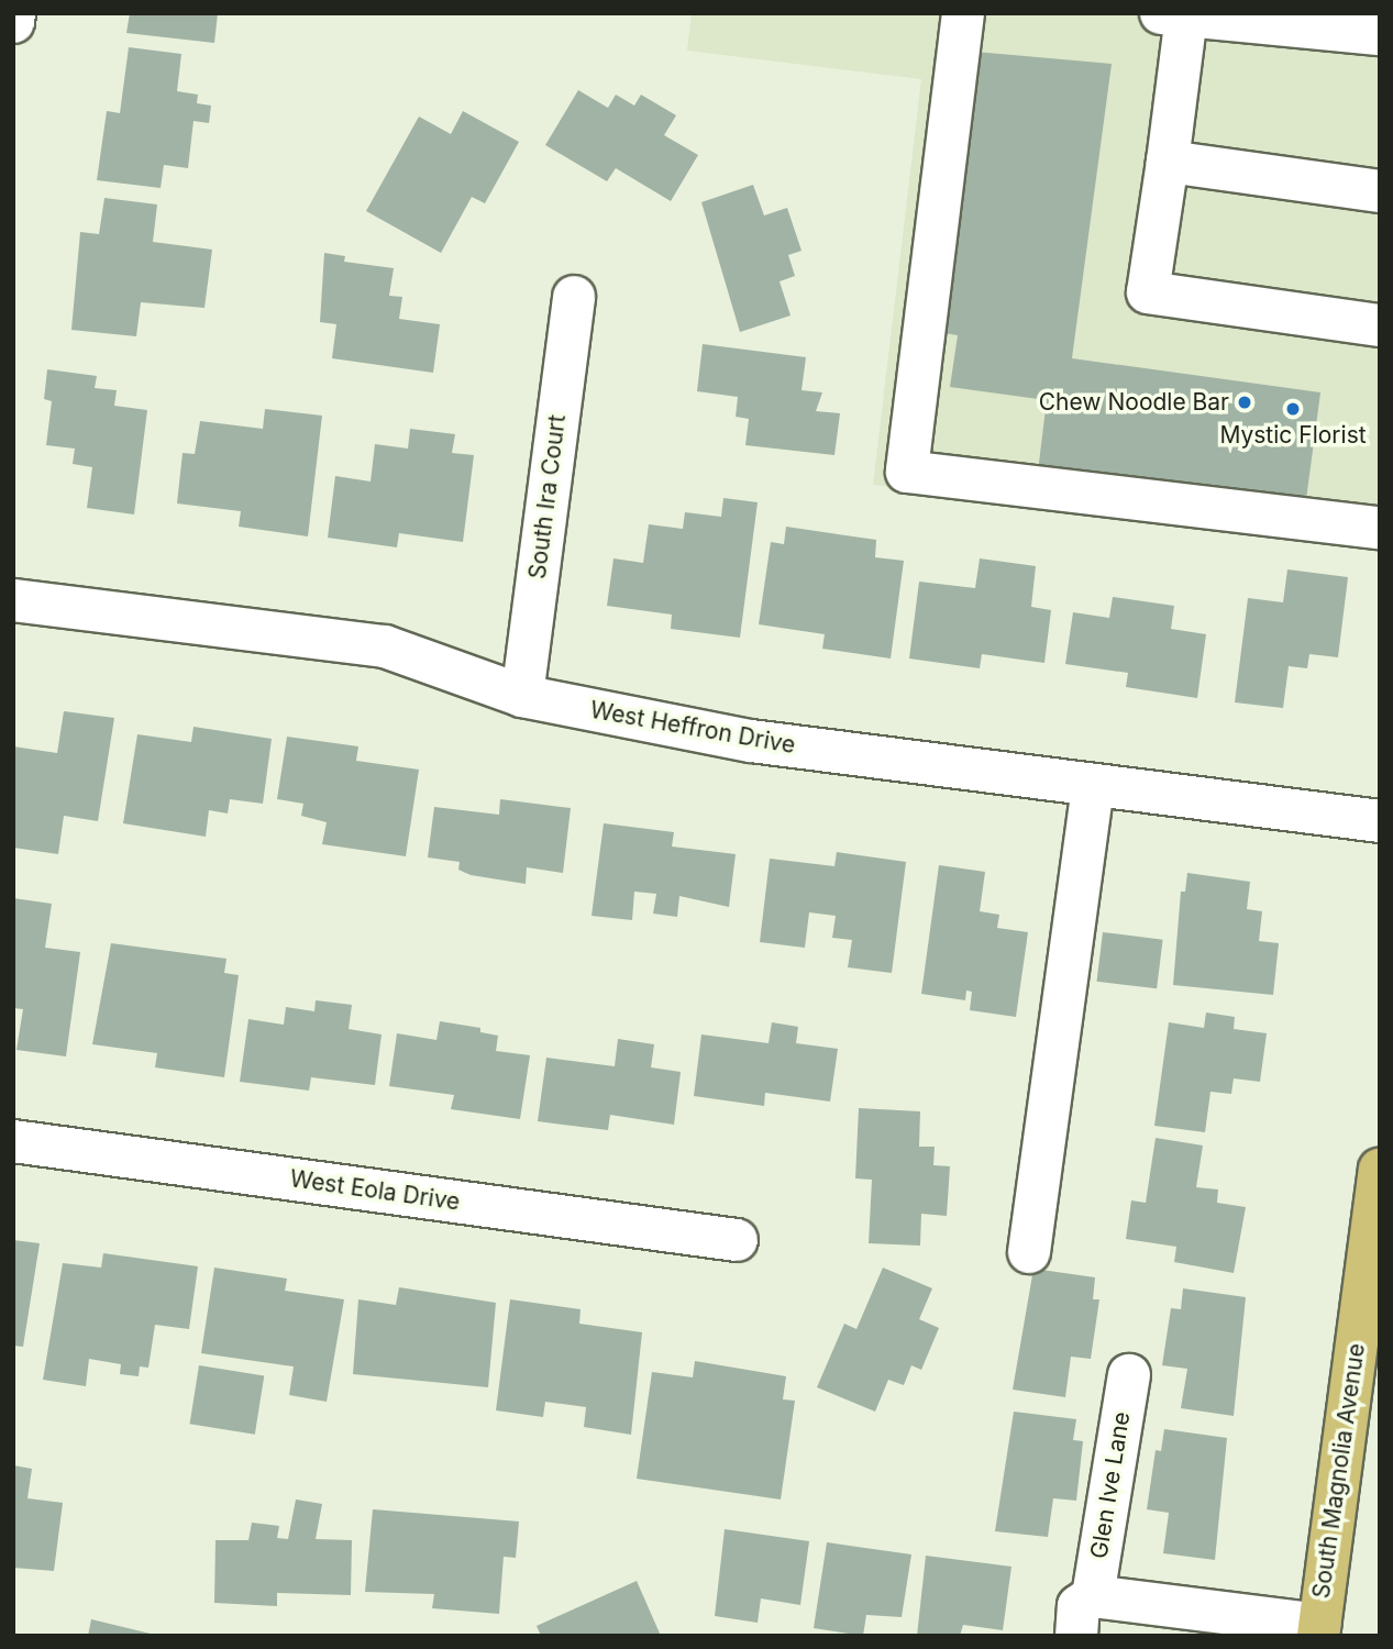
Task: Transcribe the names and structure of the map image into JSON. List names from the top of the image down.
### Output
{
  "streets": {
    "main road": ["South Magnolia Avenue"],
    "street": [
      "South Ira Court",
      "West Heffron Drive",
      "West Eola Drive",
      "Glen Ive Lane"
    ]
  },
  "crossings": [
    ["South Ira Court", "West Heffron Drive"]
  ],
  "places": ["Chew Noodle Bar", "Mystic Florist"]
}
